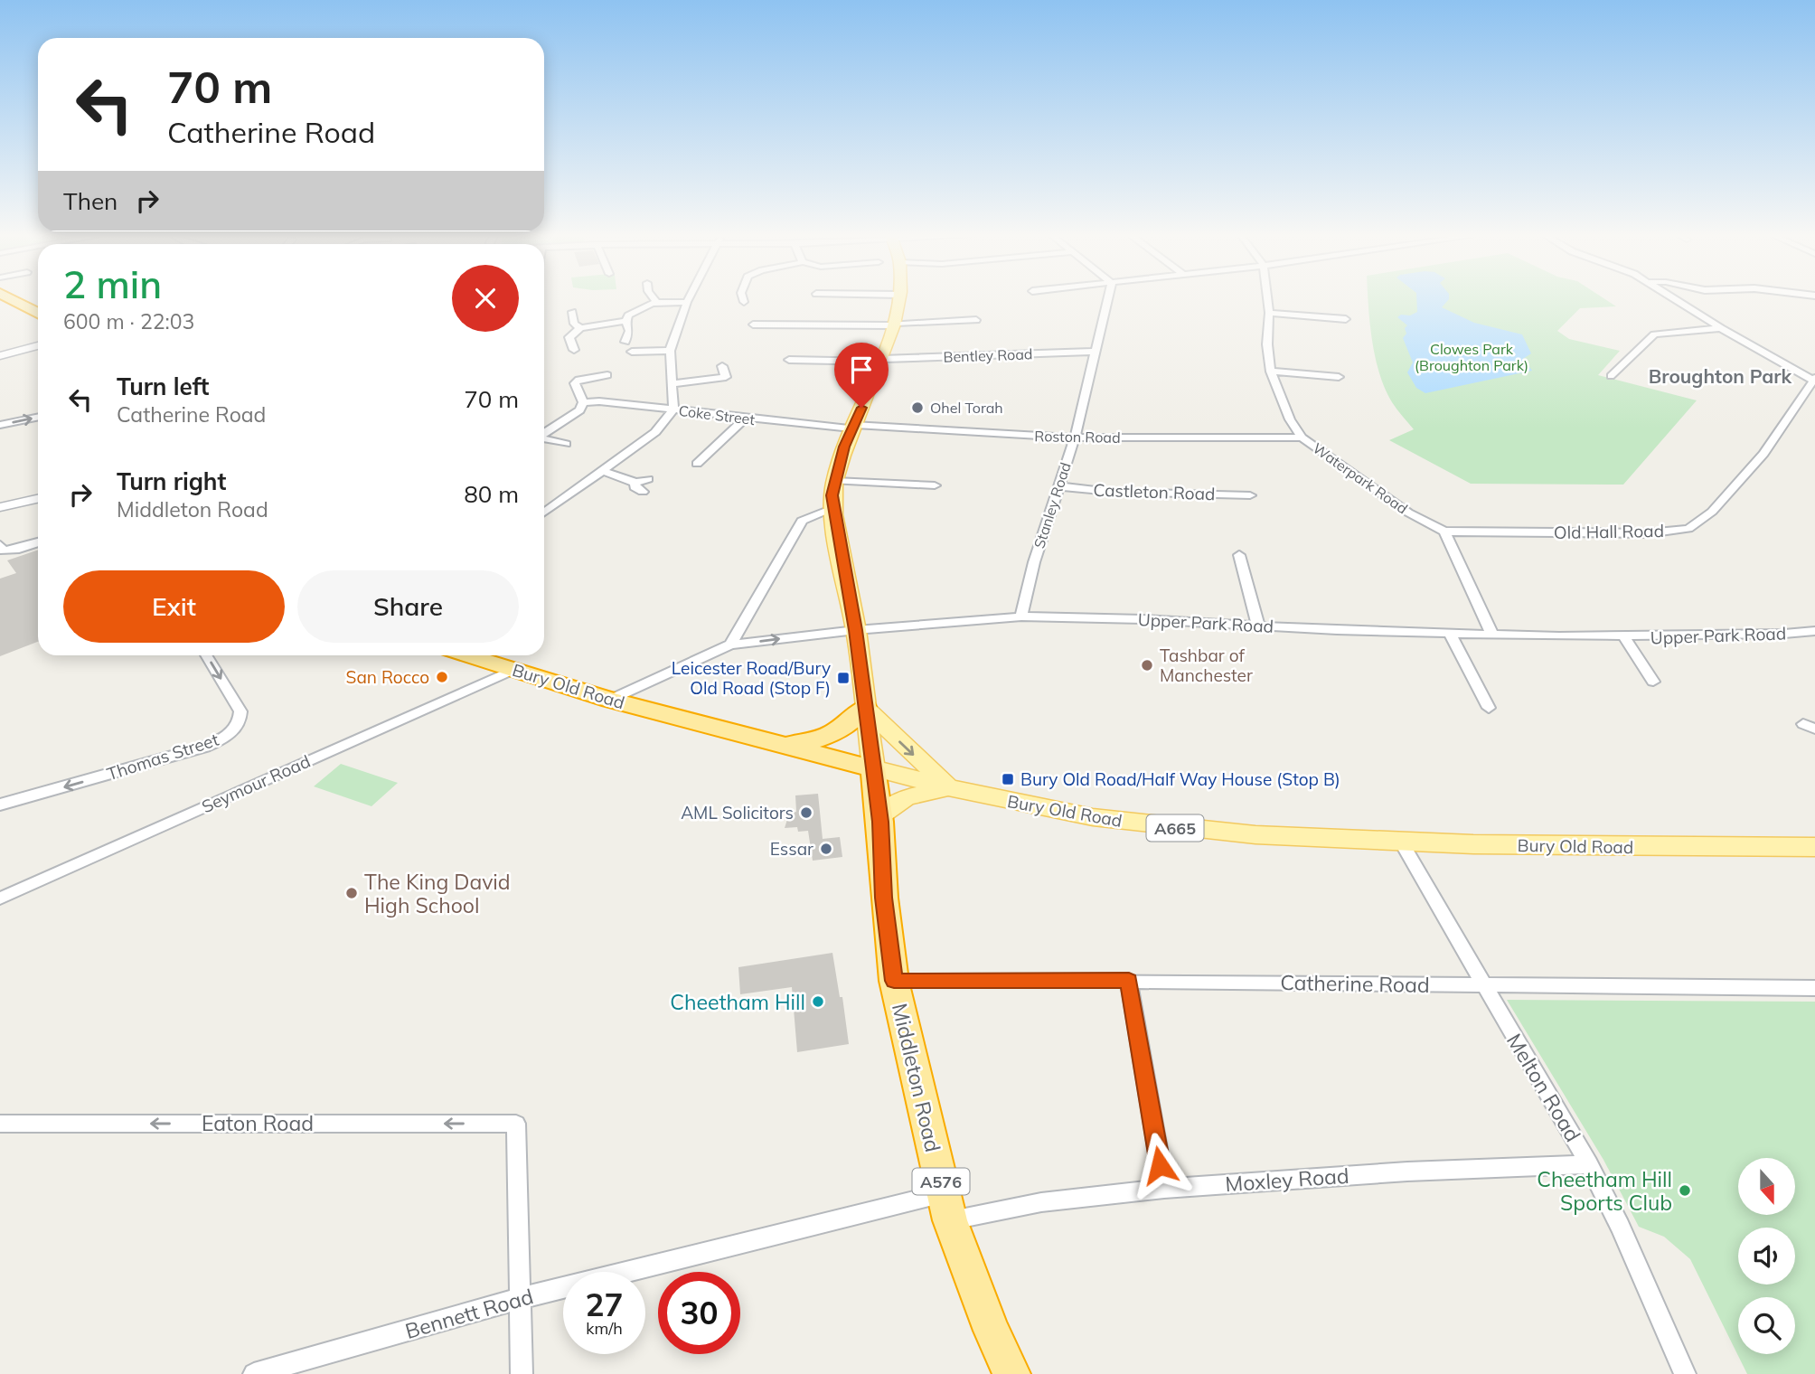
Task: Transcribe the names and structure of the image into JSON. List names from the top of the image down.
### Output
{
  "streets": {
    "highway": [
      "Bury Old Road",
      "A665",
      "Middleton Road",
      "A576"
    ],
    "street": [
      "Bentley Road",
      "Coke Street",
      "Roston Road",
      "Waterpark Road",
      "Castleton Road",
      "Stanley Road",
      "Old Hall Road",
      "Upper Park Road",
      "Thomas Street",
      "Seymour Road",
      "Catherine Road",
      "Melton Road",
      "Eaton Road",
      "Moxley Road",
      "Bennett Road"
    ]
  },
  "crossings": [
    ["Bentley Road", "Stanley Road"],
    ["Bentley Road", "A576"],
    ["Coke Street", "Roston Road"],
    ["Coke Street", "A576"],
    ["Roston Road", "Waterpark Road"],
    ["Roston Road", "Stanley Road"],
    ["Roston Road", "A576"],
    ["Waterpark Road", "Old Hall Road"],
    ["Castleton Road", "Stanley Road"],
    ["Stanley Road", "Upper Park Road"],
    ["Upper Park Road", "Bury Old Road"],
    ["Upper Park Road", "A576"],
    ["Bury Old Road", "Seymour Road"],
    ["Bury Old Road", "Middleton Road"],
    ["Bury Old Road", "Melton Road"],
    ["Bury Old Road", "A576"],
    ["Catherine Road", "Middleton Road"],
    ["Catherine Road", "Melton Road"],
    ["Middleton Road", "Moxley Road"],
    ["Middleton Road", "A576"],
    ["Middleton Road", "Bennett Road"],
    ["Melton Road", "Moxley Road"],
    ["Eaton Road", "Bennett Road"],
    ["Moxley Road", "Bennett Road"]
  ],
  "districts": ["Broughton Park"],
  "parks": ["Clowes Park (Broughton Park)"],
  "places": {
    "other": [
      "Ohel Torah",
      "Tashbar of Manchester",
      "San Rocco",
      "AML Solicitors",
      "Essar",
      "The King David High School",
      "Cheetham Hill",
      "Cheetham Hill Sports Club"
    ],
    "transit": ["Leicester Road/Bury Old Road (Stop F)", "Bury Old Road/Half Way House (Stop B)"]
  },
  "north": "bottom",
  "page": {
    "turn": ["70 m", "Catherine Road"],
    "then": "Then",
    "heading": ["2 min", "600 m · 22:03"],
    "list": [
      {
        "name": "Turn left",
        "note": "Catherine Road",
        "value": "70 m"
      },
      {
        "name": "Turn right",
        "note": "Middleton Road",
        "value": "80 m"
      }
    ],
    "buttons": ["Exit", "Share"],
    "speed": "27 km/h",
    "limit": "30"
  }
}
